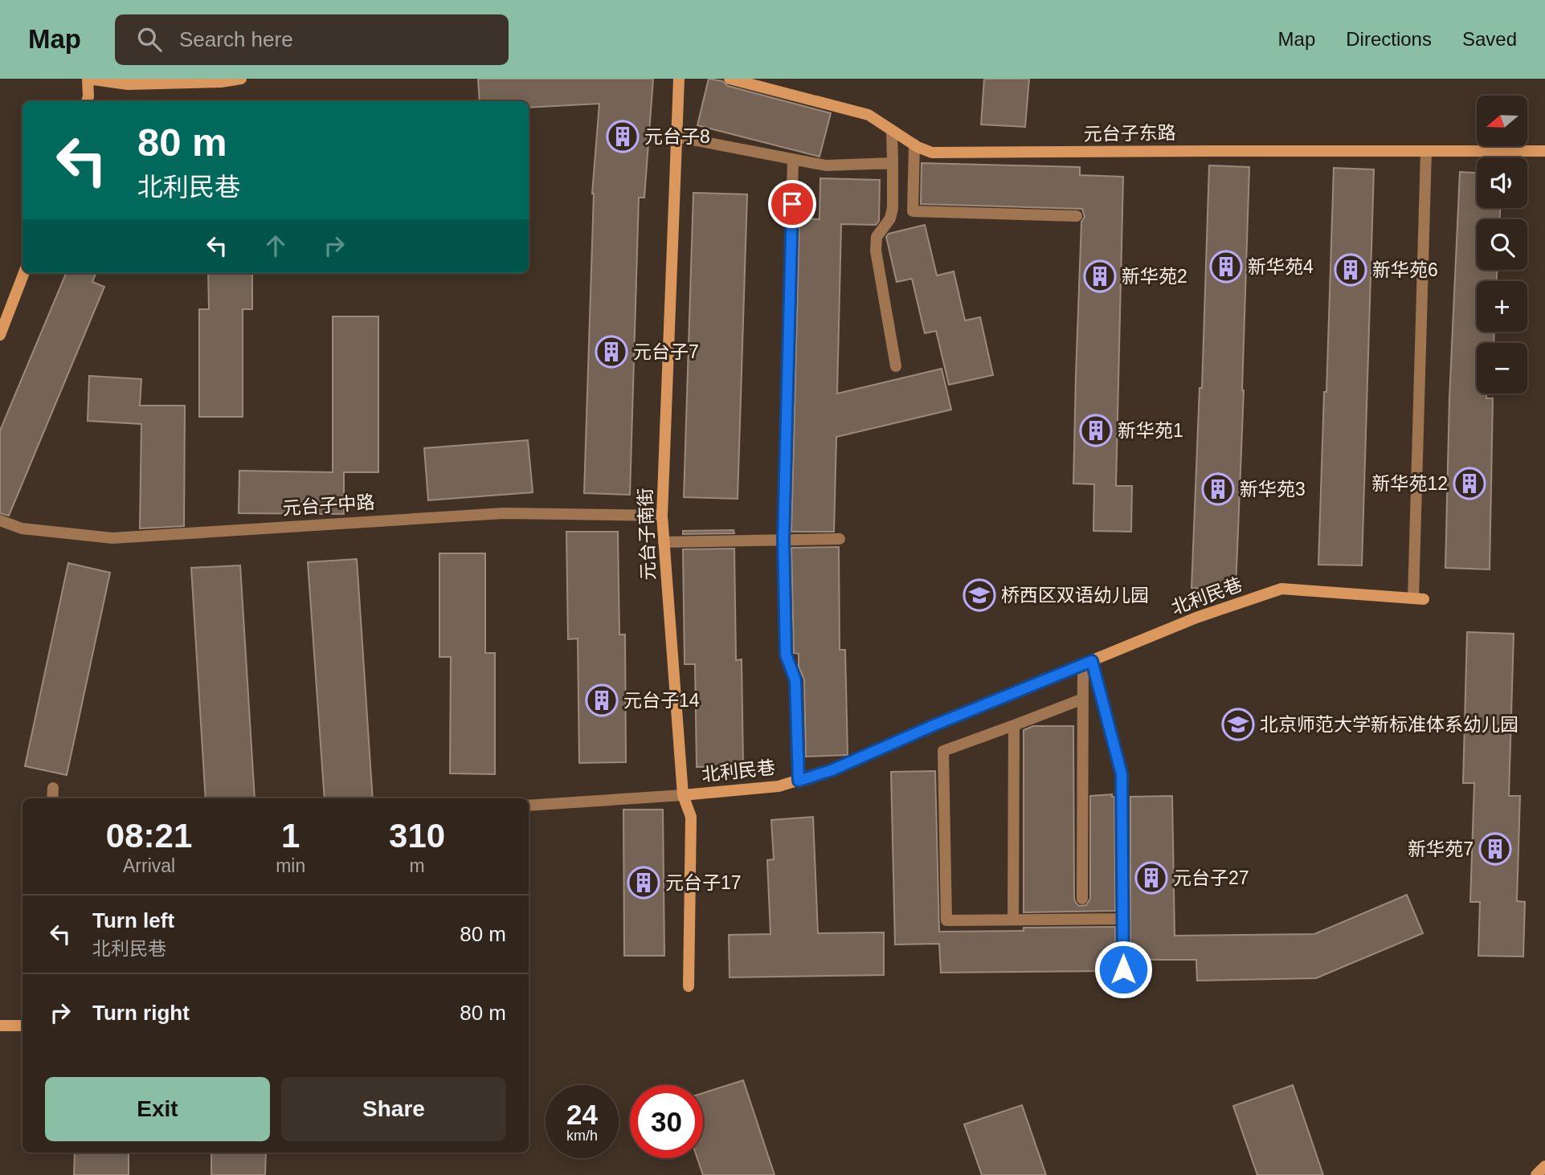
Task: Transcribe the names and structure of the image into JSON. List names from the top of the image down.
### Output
{
  "streets": {
    "street": [
      "元台子东路",
      "元台子中路",
      "元台子南街",
      "北利民巷"
    ]
  },
  "crossings": [
    ["元台子东路", "北利民巷"],
    ["元台子中路", "元台子南街"],
    ["元台子南街", "北利民巷"]
  ],
  "places": {
    "building": [
      "元台子8",
      "新华苑4",
      "新华苑6",
      "新华苑2",
      "元台子7",
      "新华苑1",
      "新华苑12",
      "新华苑3",
      "元台子14",
      "新华苑7",
      "元台子27",
      "元台子17"
    ],
    "school or university": ["桥西区双语幼儿园", "北京师范大学新标准体系幼儿园"]
  },
  "north": "left",
  "page": {
    "header": "Map",
    "search": "Search here",
    "nav": ["Map", "Directions", "Saved"],
    "map_buttons": ["+", "−"],
    "turn": ["80 m", "北利民巷"],
    "eta": [
      "08:21",
      "Arrival",
      "1",
      "min",
      "310",
      "m"
    ],
    "list": [
      {
        "name": "Turn left",
        "note": "北利民巷",
        "value": "80 m"
      },
      {
        "name": "Turn right",
        "value": "80 m"
      }
    ],
    "buttons": ["Exit", "Share"],
    "speed": "24 km/h",
    "limit": "30"
  }
}
